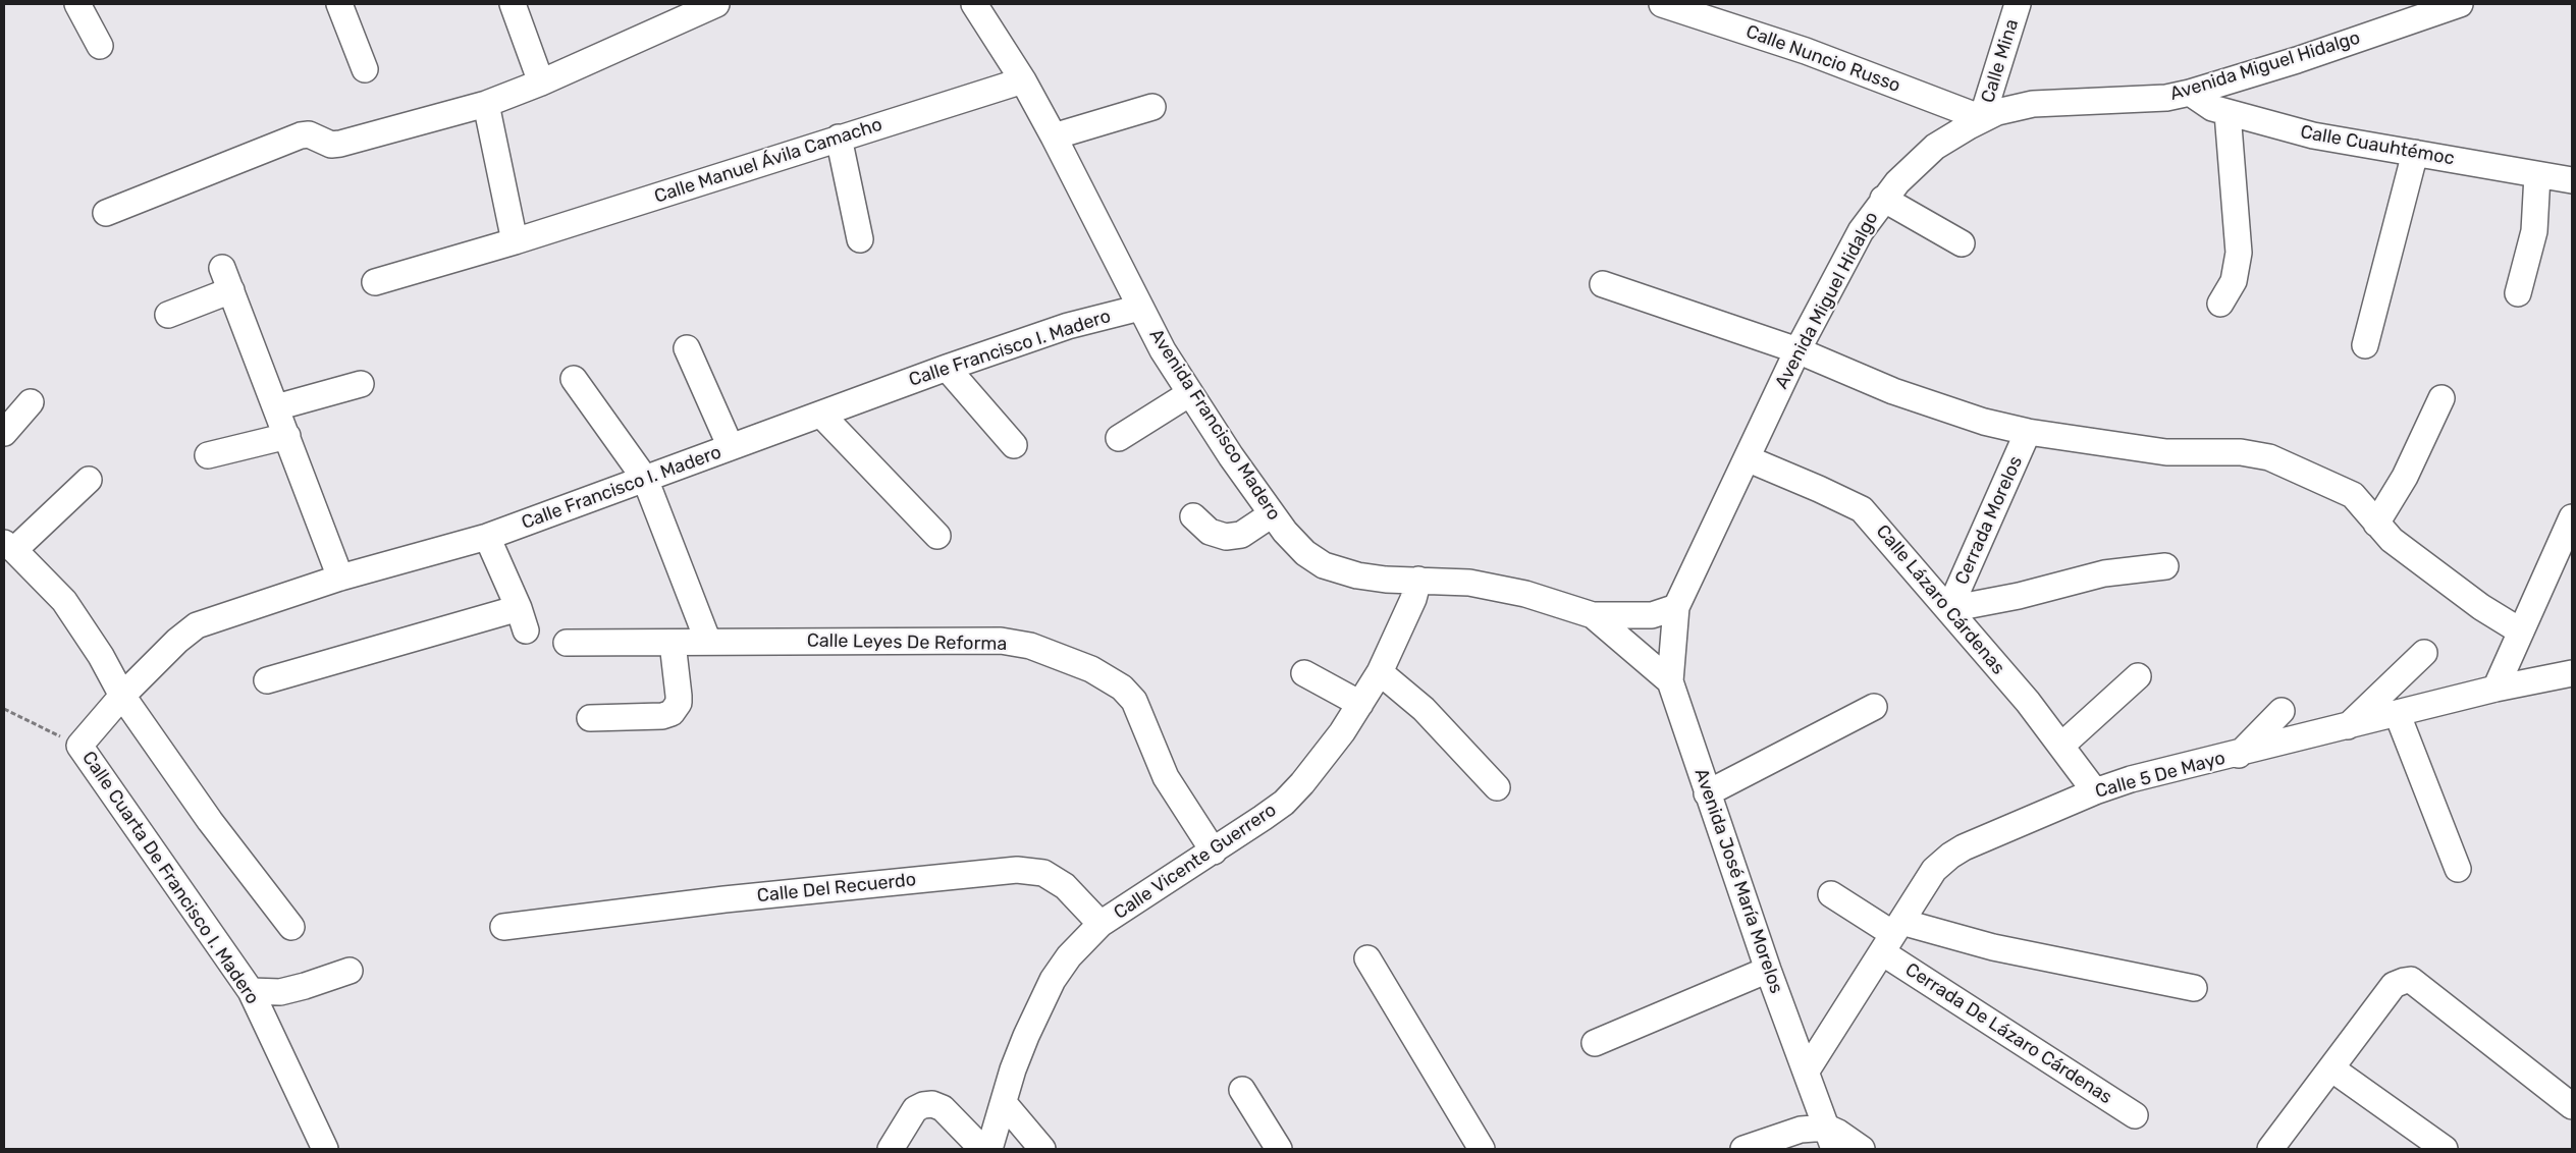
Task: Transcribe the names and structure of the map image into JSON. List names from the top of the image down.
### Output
{
  "streets": {
    "street": [
      "Calle Nuncio Russo",
      "Calle Mina",
      "Avenida Miguel Hidalgo",
      "Calle Cuauhtémoc",
      "Calle Manuel Ávila Camacho",
      "Calle Francisco I. Madero",
      "Avenida Francisco Madero",
      "Cerrada Morelos",
      "Calle Lázaro Cárdenas",
      "Calle Leyes De Reforma",
      "Calle 5 De Mayo",
      "Calle Vicente Guerrero",
      "Calle Cuarta De Francisco I. Madero",
      "Avenida José María Morelos",
      "Calle Del Recuerdo",
      "Cerrada De Lázaro Cárdenas"
    ]
  },
  "crossings": [
    ["Calle Nuncio Russo", "Calle Mina"],
    ["Calle Nuncio Russo", "Avenida Miguel Hidalgo"],
    ["Calle Mina", "Avenida Miguel Hidalgo"],
    ["Avenida Miguel Hidalgo", "Calle Cuauhtémoc"],
    ["Avenida Miguel Hidalgo", "Avenida Francisco Madero"],
    ["Avenida Miguel Hidalgo", "Calle Lázaro Cárdenas"],
    ["Avenida Miguel Hidalgo", "Avenida José María Morelos"],
    ["Calle Manuel Ávila Camacho", "Avenida Francisco Madero"],
    ["Calle Francisco I. Madero", "Avenida Francisco Madero"],
    ["Calle Francisco I. Madero", "Calle Cuarta De Francisco I. Madero"],
    ["Avenida Francisco Madero", "Calle Vicente Guerrero"],
    ["Avenida Francisco Madero", "Avenida José María Morelos"],
    ["Cerrada Morelos", "Calle Lázaro Cárdenas"],
    ["Calle Lázaro Cárdenas", "Calle 5 De Mayo"],
    ["Calle Leyes De Reforma", "Calle Vicente Guerrero"],
    ["Calle 5 De Mayo", "Avenida José María Morelos"],
    ["Calle 5 De Mayo", "Cerrada De Lázaro Cárdenas"],
    ["Calle Vicente Guerrero", "Calle Del Recuerdo"]
  ]
}
